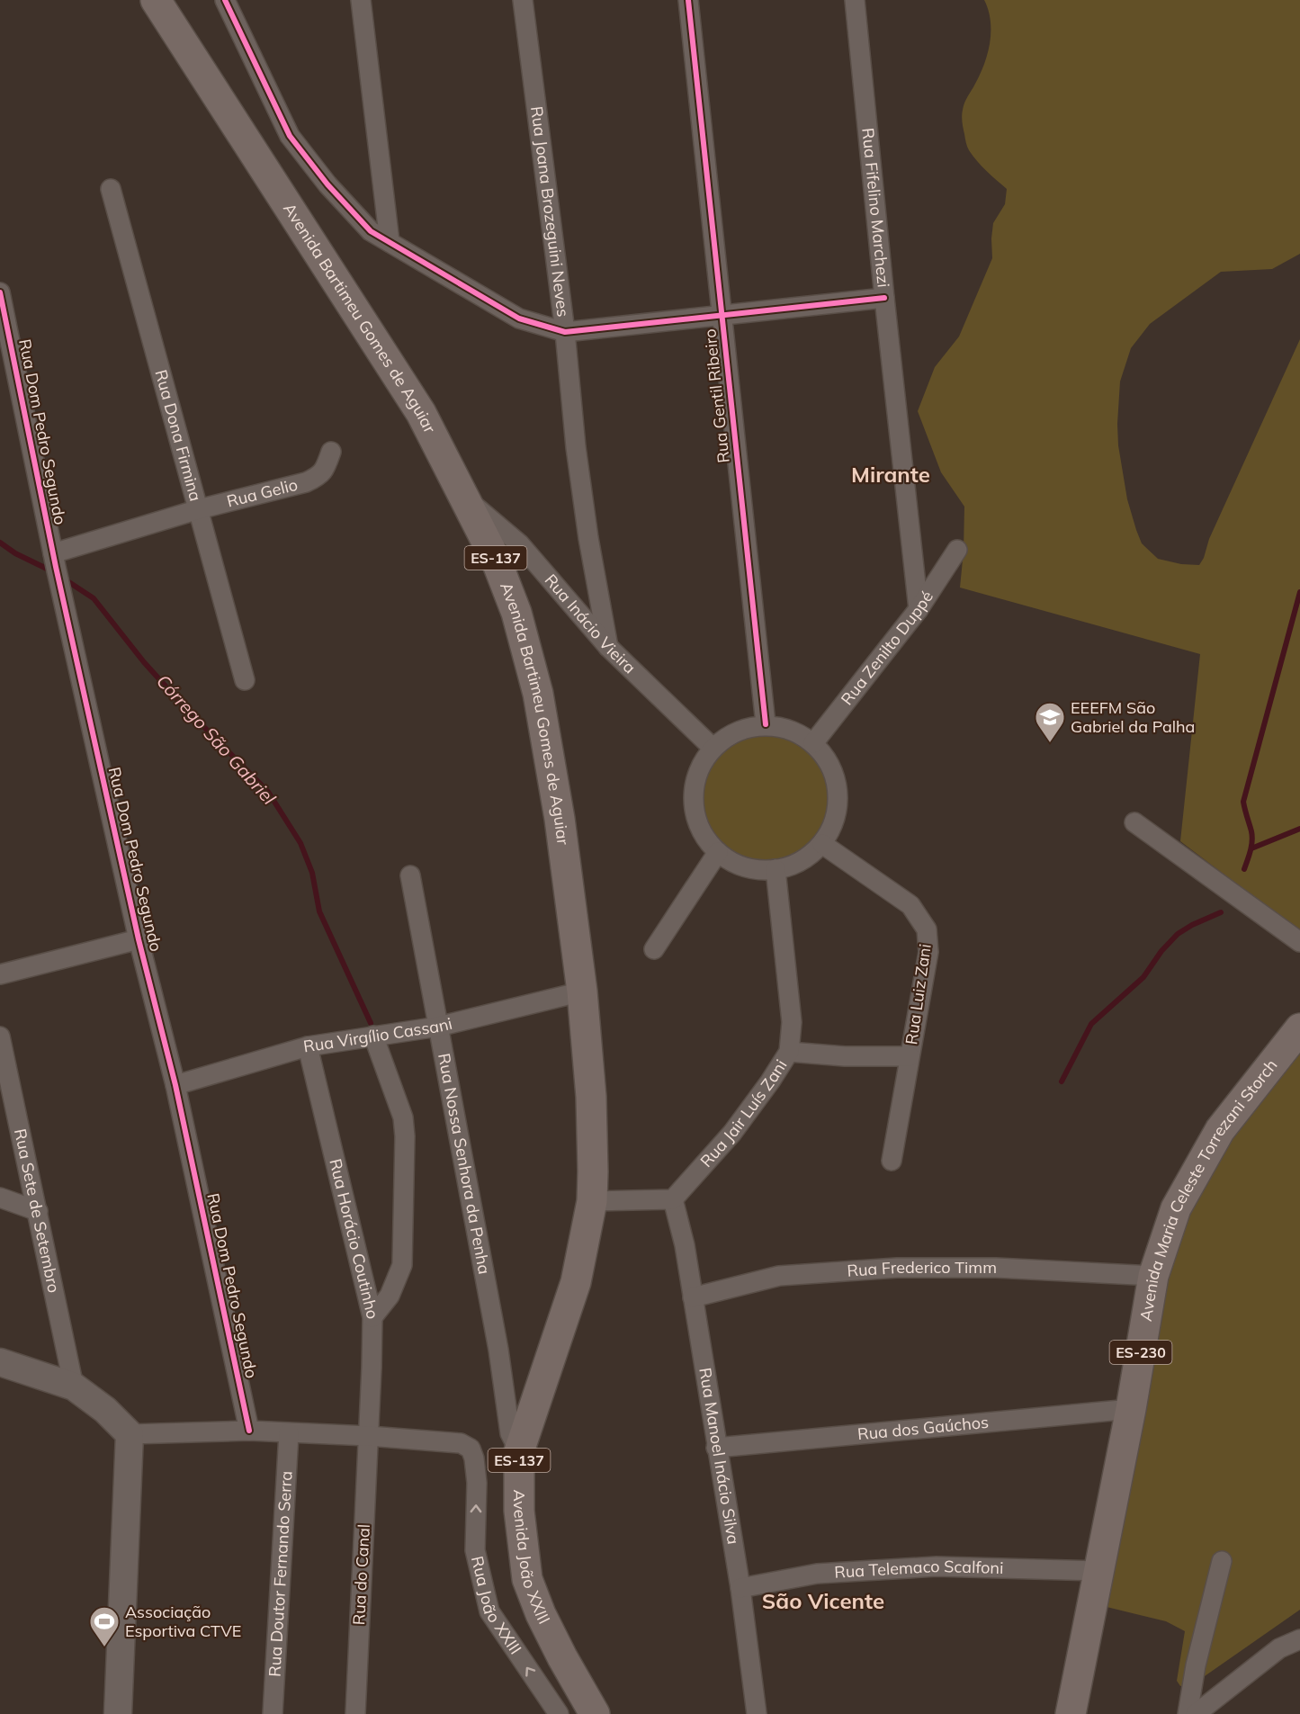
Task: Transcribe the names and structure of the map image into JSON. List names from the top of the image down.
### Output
{
  "streets": {
    "main road": [
      "Avenida Bartimeu Gomes de Aguiar",
      "ES-137",
      "Avenida Maria Celeste Torrezani Storch",
      "ES-230",
      "Avenida João XXIII"
    ],
    "street": [
      "Rua Fifelino Marchezi",
      "Rua Joana Brozeguini Neves",
      "Rua Gentil Ribeiro",
      "Rua Dom Pedro Segundo",
      "Rua Dona Firmina",
      "Rua Gelio",
      "Rua Inácio Vieira",
      "Rua Zenilto Duppé",
      "Rua Luiz Zani",
      "Rua Virgílio Cassani",
      "Rua Jair Luís Zani",
      "Rua Nossa Senhora da Penha",
      "Rua Sete de Setembro",
      "Rua Horácio Coutinho",
      "Rua Frederico Timm",
      "Rua dos Gaúchos",
      "Rua Manoel Inácio Silva",
      "Rua Telemaco Scalfoni",
      "Rua Doutor Fernando Serra",
      "Rua do Canal",
      "Rua João XXIII"
    ]
  },
  "crossings": [
    ["Rua Fifelino Marchezi", "Rua Zenilto Duppé"],
    ["Rua Joana Brozeguini Neves", "Rua Inácio Vieira"],
    ["Avenida Bartimeu Gomes de Aguiar", "Rua Inácio Vieira"],
    ["Avenida Bartimeu Gomes de Aguiar", "Rua Virgílio Cassani"],
    ["Avenida Bartimeu Gomes de Aguiar", "Avenida João XXIII"],
    ["Rua Gentil Ribeiro", "Rua Inácio Vieira"],
    ["Rua Gentil Ribeiro", "Rua Zenilto Duppé"],
    ["Rua Gentil Ribeiro", "Rua Luiz Zani"],
    ["Rua Gentil Ribeiro", "Rua Jair Luís Zani"],
    ["Rua Dom Pedro Segundo", "Rua Gelio"],
    ["Rua Dom Pedro Segundo", "Rua Virgílio Cassani"],
    ["Rua Dona Firmina", "Rua Gelio"],
    ["Rua Inácio Vieira", "Rua Zenilto Duppé"],
    ["Rua Inácio Vieira", "Rua Luiz Zani"],
    ["Rua Inácio Vieira", "Rua Jair Luís Zani"],
    ["Rua Zenilto Duppé", "Rua Luiz Zani"],
    ["Rua Zenilto Duppé", "Rua Jair Luís Zani"],
    ["Rua Luiz Zani", "Rua Jair Luís Zani"],
    ["Rua Virgílio Cassani", "Rua Nossa Senhora da Penha"],
    ["Rua Virgílio Cassani", "Rua Horácio Coutinho"],
    ["Rua Jair Luís Zani", "Rua Manoel Inácio Silva"],
    ["Rua Nossa Senhora da Penha", "Avenida João XXIII"],
    ["Avenida Maria Celeste Torrezani Storch", "Rua Frederico Timm"],
    ["Avenida Maria Celeste Torrezani Storch", "Rua dos Gaúchos"],
    ["Avenida Maria Celeste Torrezani Storch", "Rua Telemaco Scalfoni"],
    ["Rua Horácio Coutinho", "Rua do Canal"],
    ["Rua Horácio Coutinho", "Rua João XXIII"],
    ["Rua Frederico Timm", "Rua Manoel Inácio Silva"],
    ["Rua dos Gaúchos", "Rua Manoel Inácio Silva"],
    ["Rua Manoel Inácio Silva", "Rua Telemaco Scalfoni"],
    ["Rua do Canal", "Rua João XXIII"]
  ],
  "one_way": ["Rua João XXIII"],
  "districts": ["Mirante", "São Vicente"],
  "water": ["Córrego São Gabriel"],
  "places": {
    "school or university": ["EEEFM São Gabriel da Palha"],
    "sports": ["Associação Esportiva CTVE"]
  }
}
